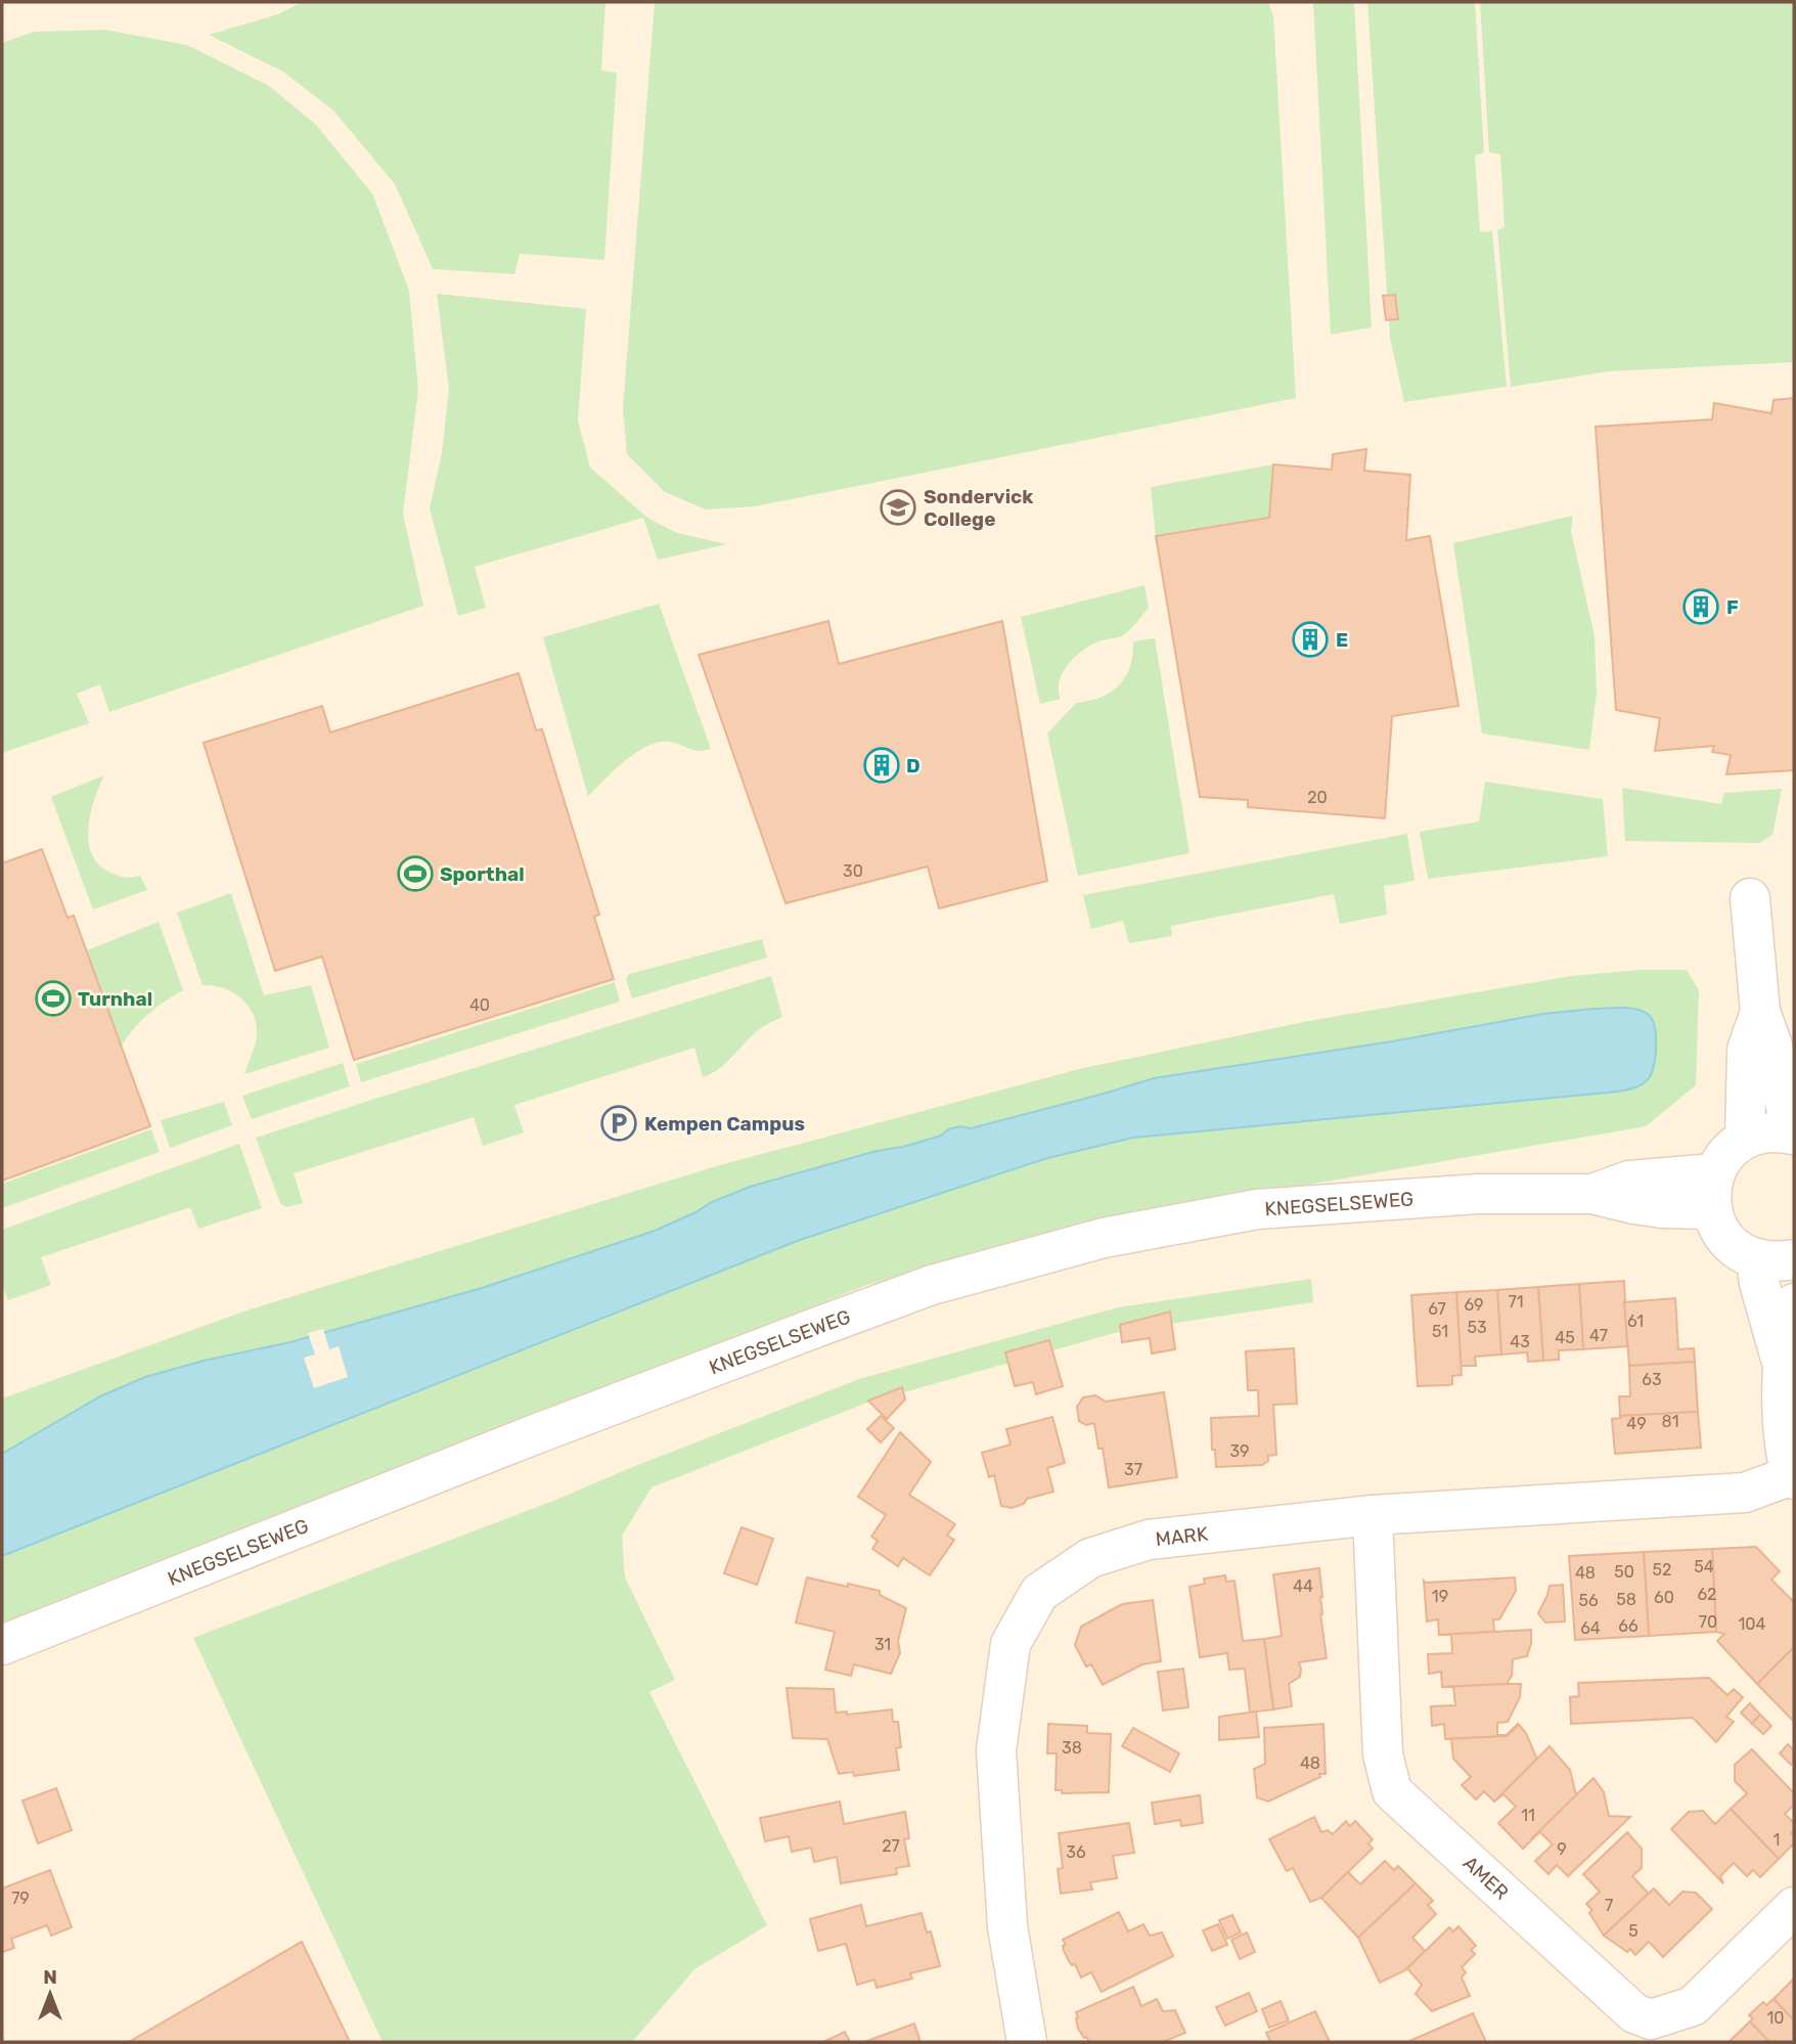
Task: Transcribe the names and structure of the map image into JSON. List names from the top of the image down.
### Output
{
  "streets": {
    "street": ["KNEGSELSEWEG", "MARK", "AMER"]
  },
  "crossings": [
    ["MARK", "AMER"]
  ],
  "places": {
    "school or university": ["Sondervick College"],
    "building": ["F", "E", "D"],
    "sports": ["Sporthal", "Turnhal"],
    "parking": ["Kempen Campus"]
  },
  "house_numbers": [
    "20",
    "30",
    "40",
    "71",
    "69",
    "67",
    "61",
    "53",
    "51",
    "47",
    "45",
    "43",
    "63",
    "81",
    "49",
    "39",
    "37",
    "54",
    "52",
    "50",
    "48",
    "44",
    "62",
    "19",
    "60",
    "58",
    "56",
    "70",
    "104",
    "66",
    "64",
    "31",
    "38",
    "48",
    "11",
    "1",
    "27",
    "9",
    "36",
    "79",
    "7",
    "5",
    "10"
  ],
  "north": "top"
}
